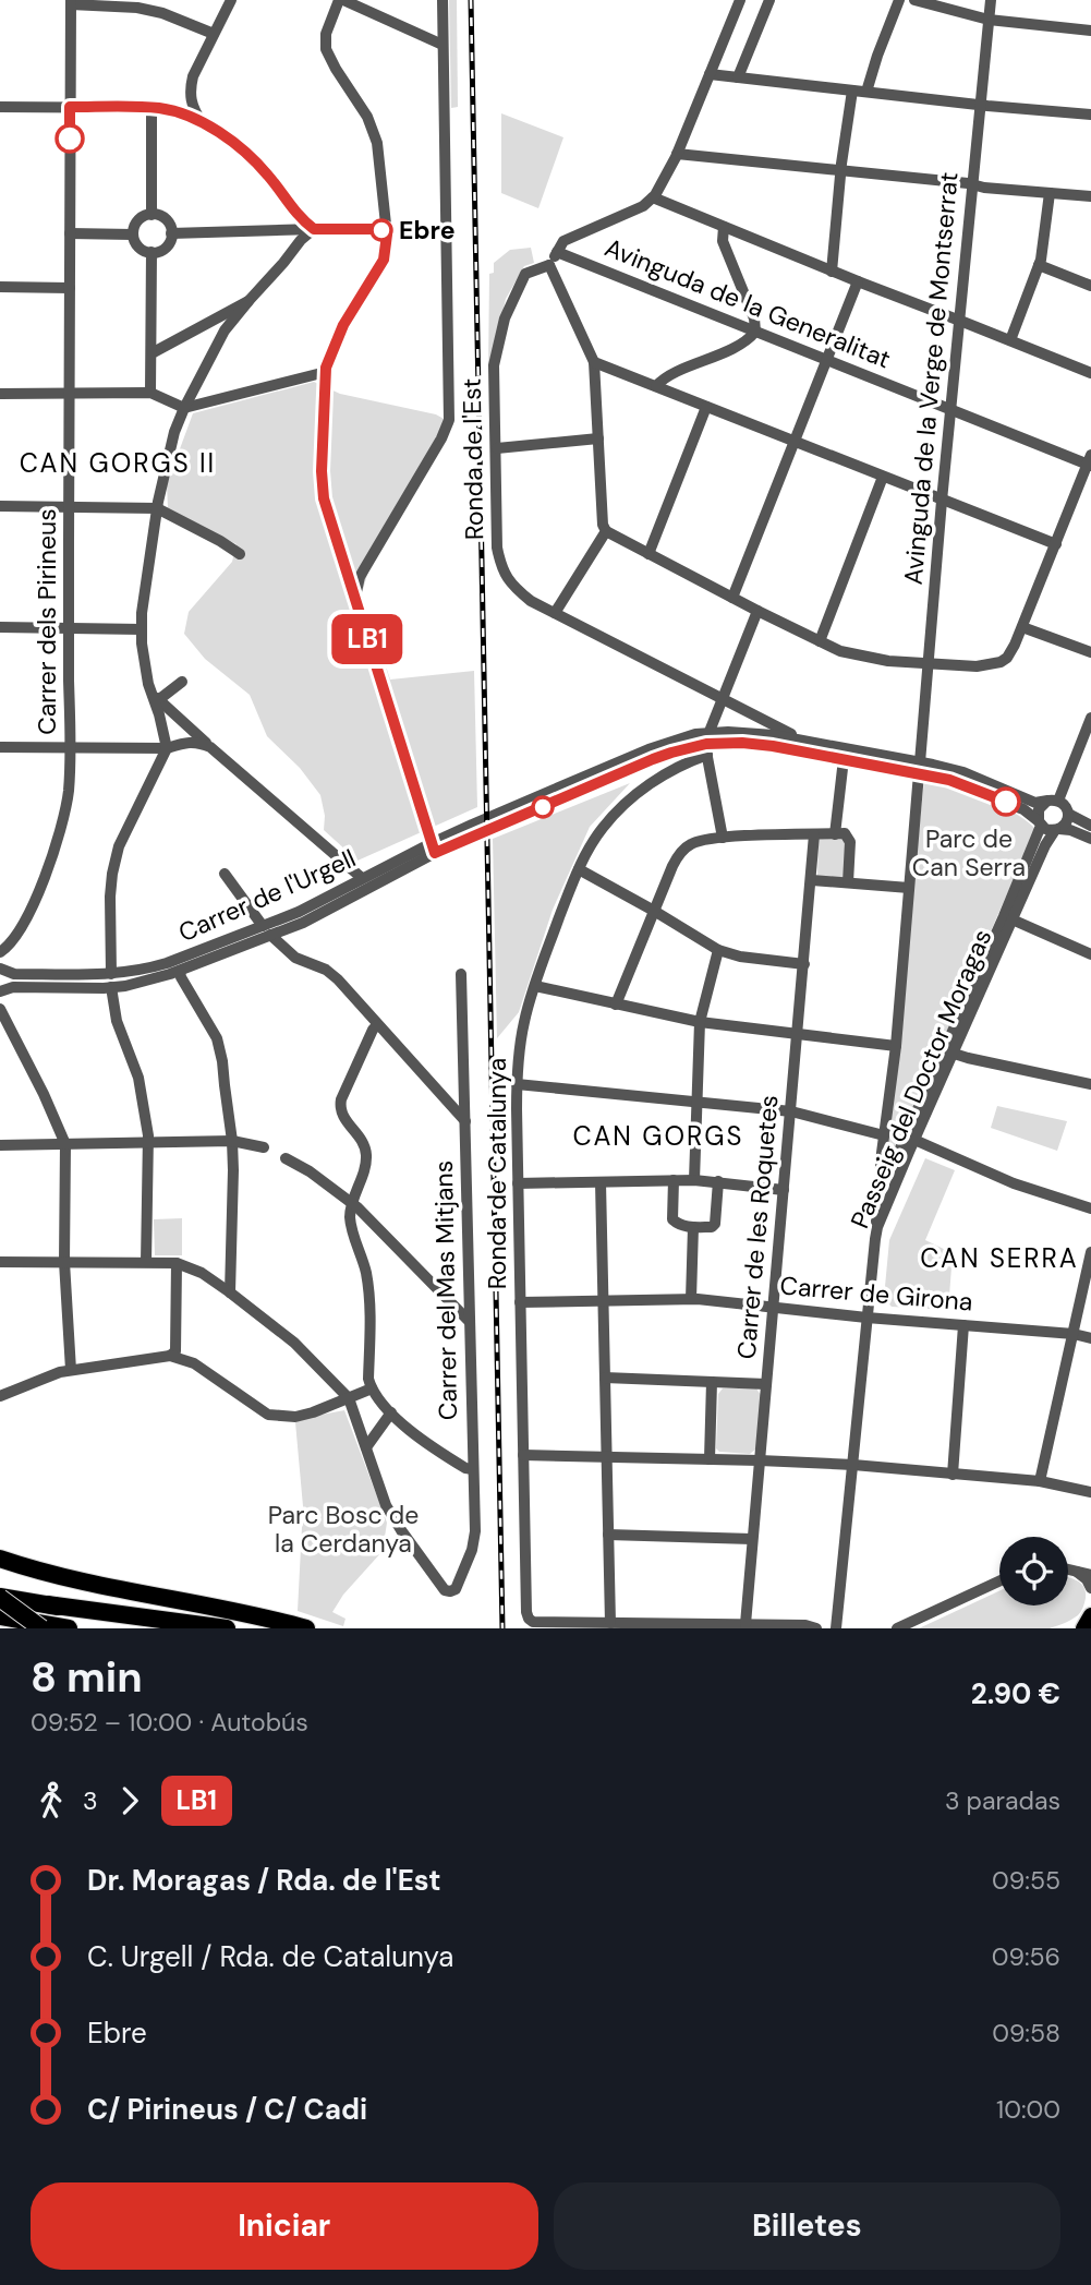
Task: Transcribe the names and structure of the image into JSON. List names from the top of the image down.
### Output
{
  "streets": {
    "street": [
      "Avinguda de la Generalitat",
      "Avinguda de la Verge de Montserrat",
      "Ronda de l'Est",
      "Carrer dels Pirineus",
      "Carrer de l'Urgell",
      "Passeig del Doctor Moragas",
      "Ronda de Catalunya",
      "Carrer de les Roquetes",
      "Carrer del Mas Mitjans",
      "Carrer de Girona"
    ]
  },
  "crossings": [
    ["Avinguda de la Generalitat", "Avinguda de la Verge de Montserrat"],
    ["Avinguda de la Generalitat", "Ronda de l'Est"],
    ["Avinguda de la Verge de Montserrat", "Ronda de l'Est"],
    ["Avinguda de la Verge de Montserrat", "Passeig del Doctor Moragas"],
    ["Ronda de l'Est", "Carrer de l'Urgell"],
    ["Ronda de l'Est", "Passeig del Doctor Moragas"],
    ["Ronda de l'Est", "Ronda de Catalunya"],
    ["Carrer de l'Urgell", "Ronda de Catalunya"],
    ["Passeig del Doctor Moragas", "Carrer de Girona"],
    ["Ronda de Catalunya", "Carrer de Girona"],
    ["Carrer de les Roquetes", "Carrer de Girona"]
  ],
  "districts": ["CAN GORGS II", "CAN GORGS", "CAN SERRA"],
  "parks": ["Parc de Can Serra", "Parc Bosc de la Cerdanya"],
  "places": ["Ebre"],
  "lines": ["bus line LB1"],
  "page": {
    "on_map": "LB1",
    "heading": ["8 min", "09:52 – 10:00 · Autobús", "2.90 €"],
    "legs": ["3", "LB1", "3 paradas"],
    "list": [
      {
        "name": "Dr. Moragas / Rda. de l'Est",
        "value": "09:55"
      },
      {
        "name": "C. Urgell / Rda. de Catalunya",
        "value": "09:56"
      },
      {
        "name": "Ebre",
        "value": "09:58"
      },
      {
        "name": "C/ Pirineus / C/ Cadi",
        "value": "10:00"
      }
    ],
    "buttons": ["Iniciar", "Billetes"]
  }
}
